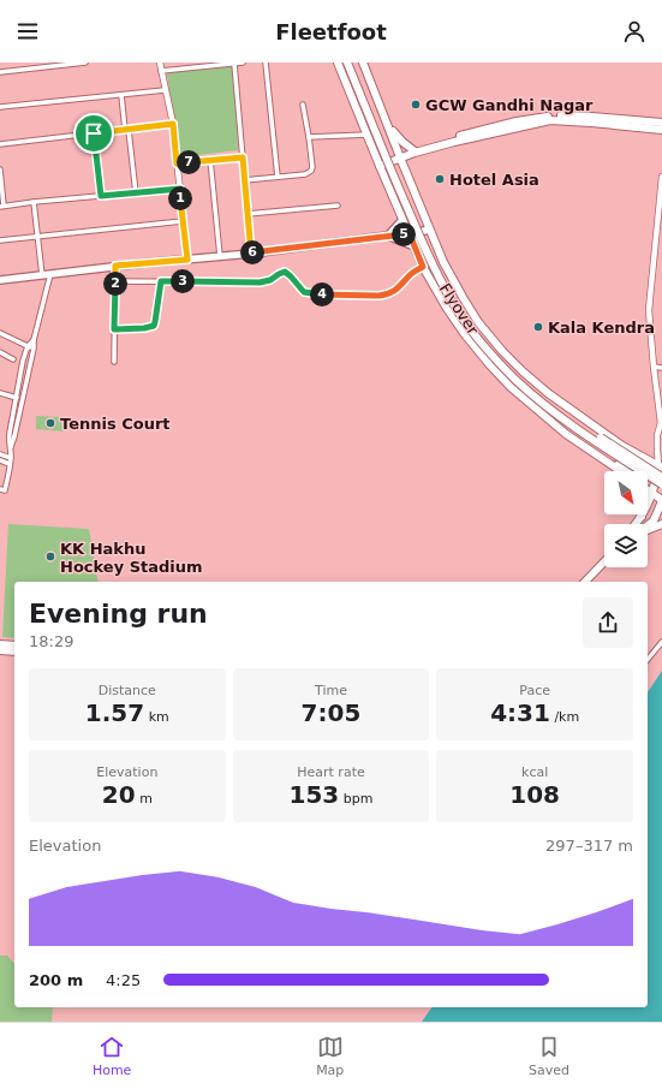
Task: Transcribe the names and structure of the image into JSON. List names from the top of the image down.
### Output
{
  "streets": {
    "main road": ["Flyover"]
  },
  "places": [
    "GCW Gandhi Nagar",
    "Hotel Asia",
    "Kala Kendra",
    "Tennis Court",
    "KK Hakhu Hockey Stadium"
  ],
  "north": "bottom right",
  "page": {
    "header": "Fleetfoot",
    "pins": [
      "7",
      "1",
      "5",
      "6",
      "3",
      "2",
      "4"
    ],
    "heading": ["Evening run", "18:29"],
    "stats": [
      ["Distance", "1.57 km"],
      ["Time", "7:05"],
      ["Pace", "4:31 /km"],
      ["Elevation", "20 m"],
      ["Heart rate", "153 bpm"],
      ["kcal", "108"]
    ],
    "chart": ["Elevation", "297–317 m"],
    "list": [
      {
        "name": "200 m",
        "note": "4:25"
      }
    ],
    "tabs": ["Home", "Map", "Saved"]
  }
}
